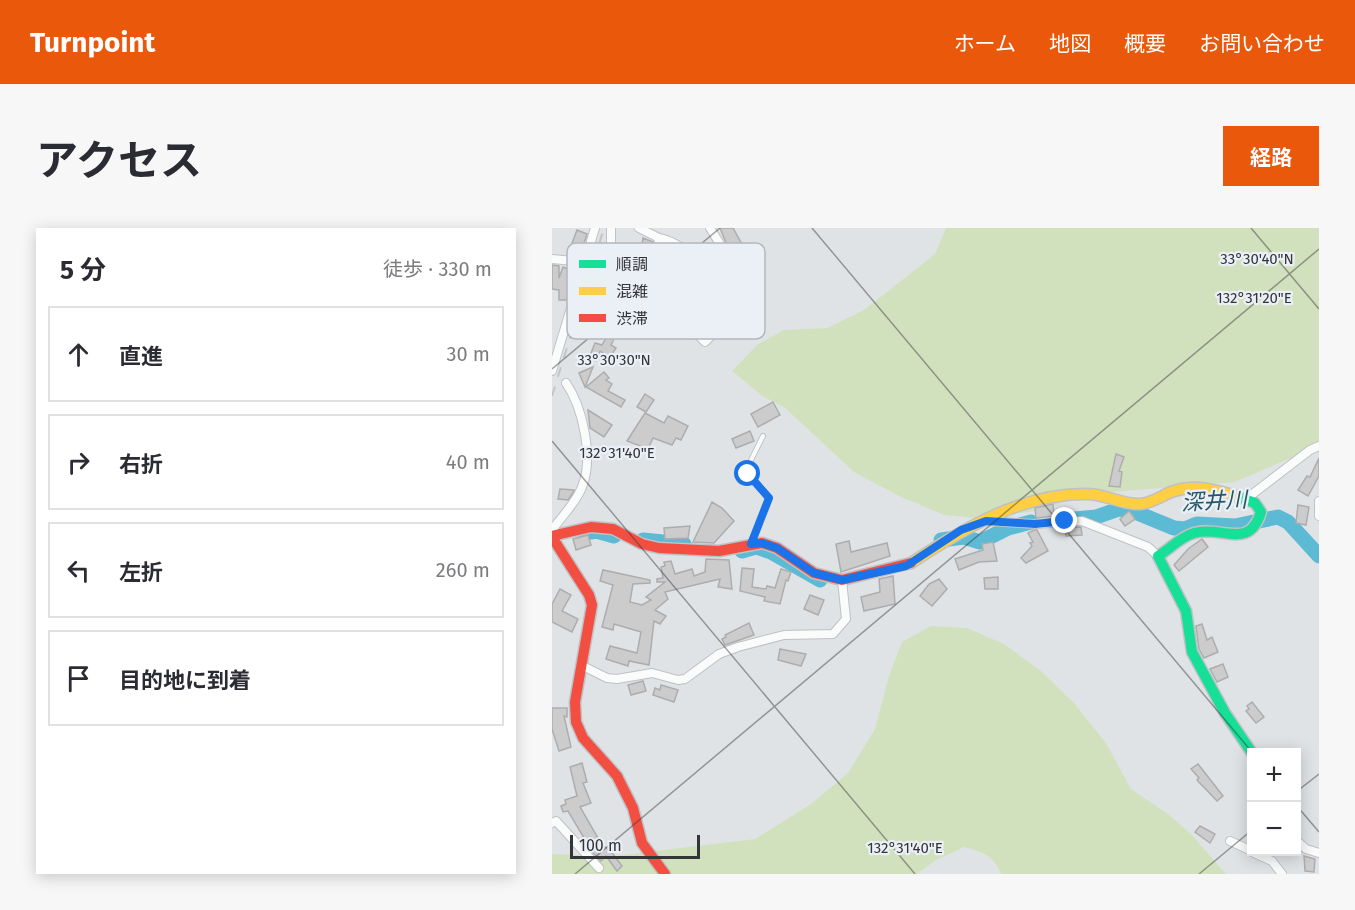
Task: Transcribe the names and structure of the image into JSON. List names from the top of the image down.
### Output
{
  "water": ["深井川"],
  "legend": ["順調", "混雑", "渋滞"],
  "scale_bar": "100 m",
  "page": {
    "header": "Turnpoint",
    "nav": [
      "ホーム",
      "地図",
      "概要",
      "お問い合わせ"
    ],
    "title": "アクセス",
    "buttons": "経路",
    "heading": ["5 分", "徒歩 · 330 m"],
    "list": [
      ["直進", "30 m"],
      ["右折", "40 m"],
      ["左折", "260 m"],
      "目的地に到着"
    ],
    "map_buttons": ["+", "−"],
    "scale": "100 m"
  },
  "coordinates": [
    "33°30'40\"N",
    "132°31'20\"E",
    "33°30'30\"N",
    "132°31'40\"E"
  ]
}
